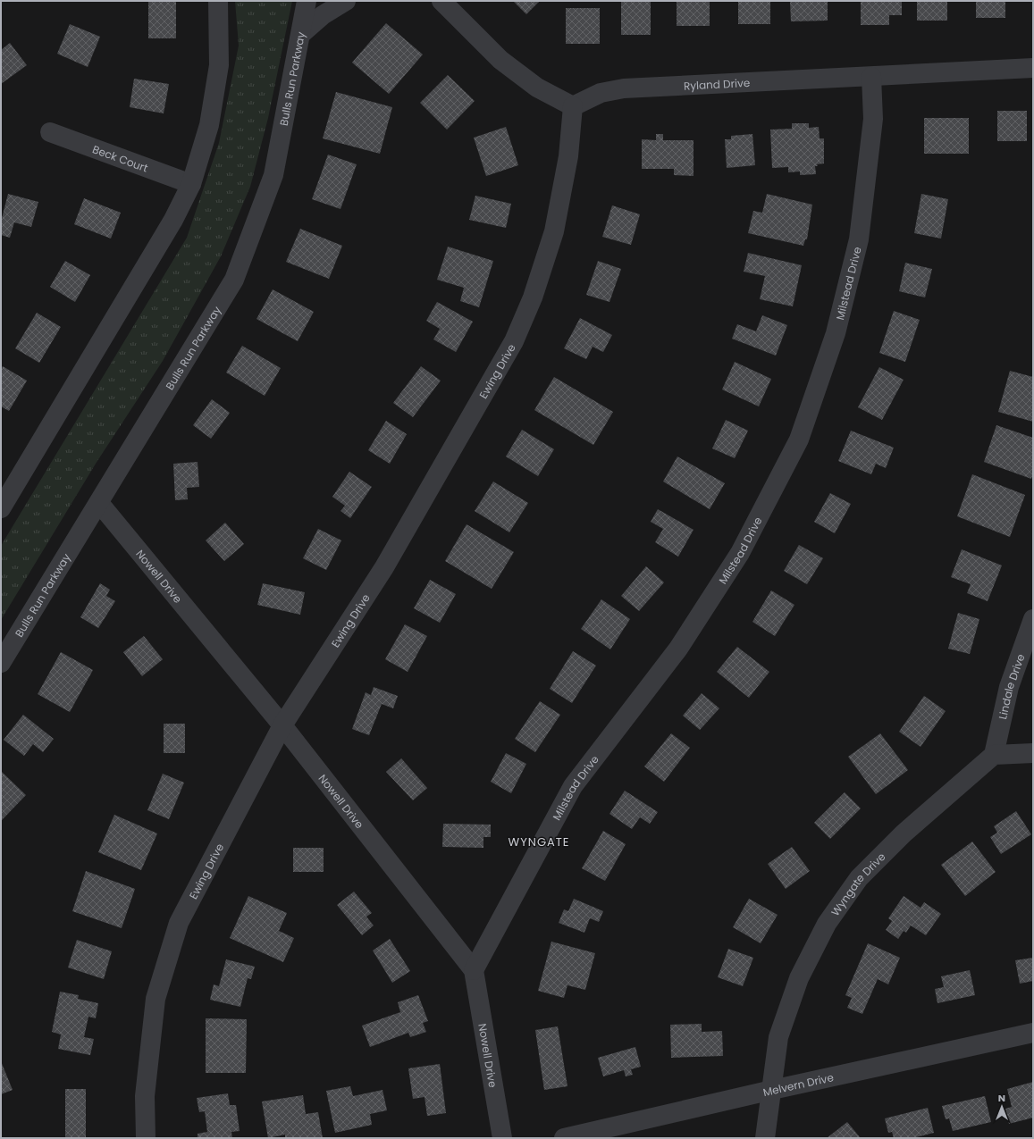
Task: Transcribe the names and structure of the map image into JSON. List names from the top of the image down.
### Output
{
  "streets": {
    "street": [
      "Bulls Run Parkway",
      "Ryland Drive",
      "Beck Court",
      "Milstead Drive",
      "Ewing Drive",
      "Nowell Drive",
      "Lindale Drive",
      "Wyngate Drive",
      "Melvern Drive"
    ]
  },
  "crossings": [
    ["Bulls Run Parkway", "Nowell Drive"],
    ["Ryland Drive", "Milstead Drive"],
    ["Ryland Drive", "Ewing Drive"],
    ["Milstead Drive", "Nowell Drive"],
    ["Ewing Drive", "Nowell Drive"],
    ["Lindale Drive", "Wyngate Drive"],
    ["Wyngate Drive", "Melvern Drive"]
  ],
  "districts": ["WYNGATE"],
  "north": "top"
}
